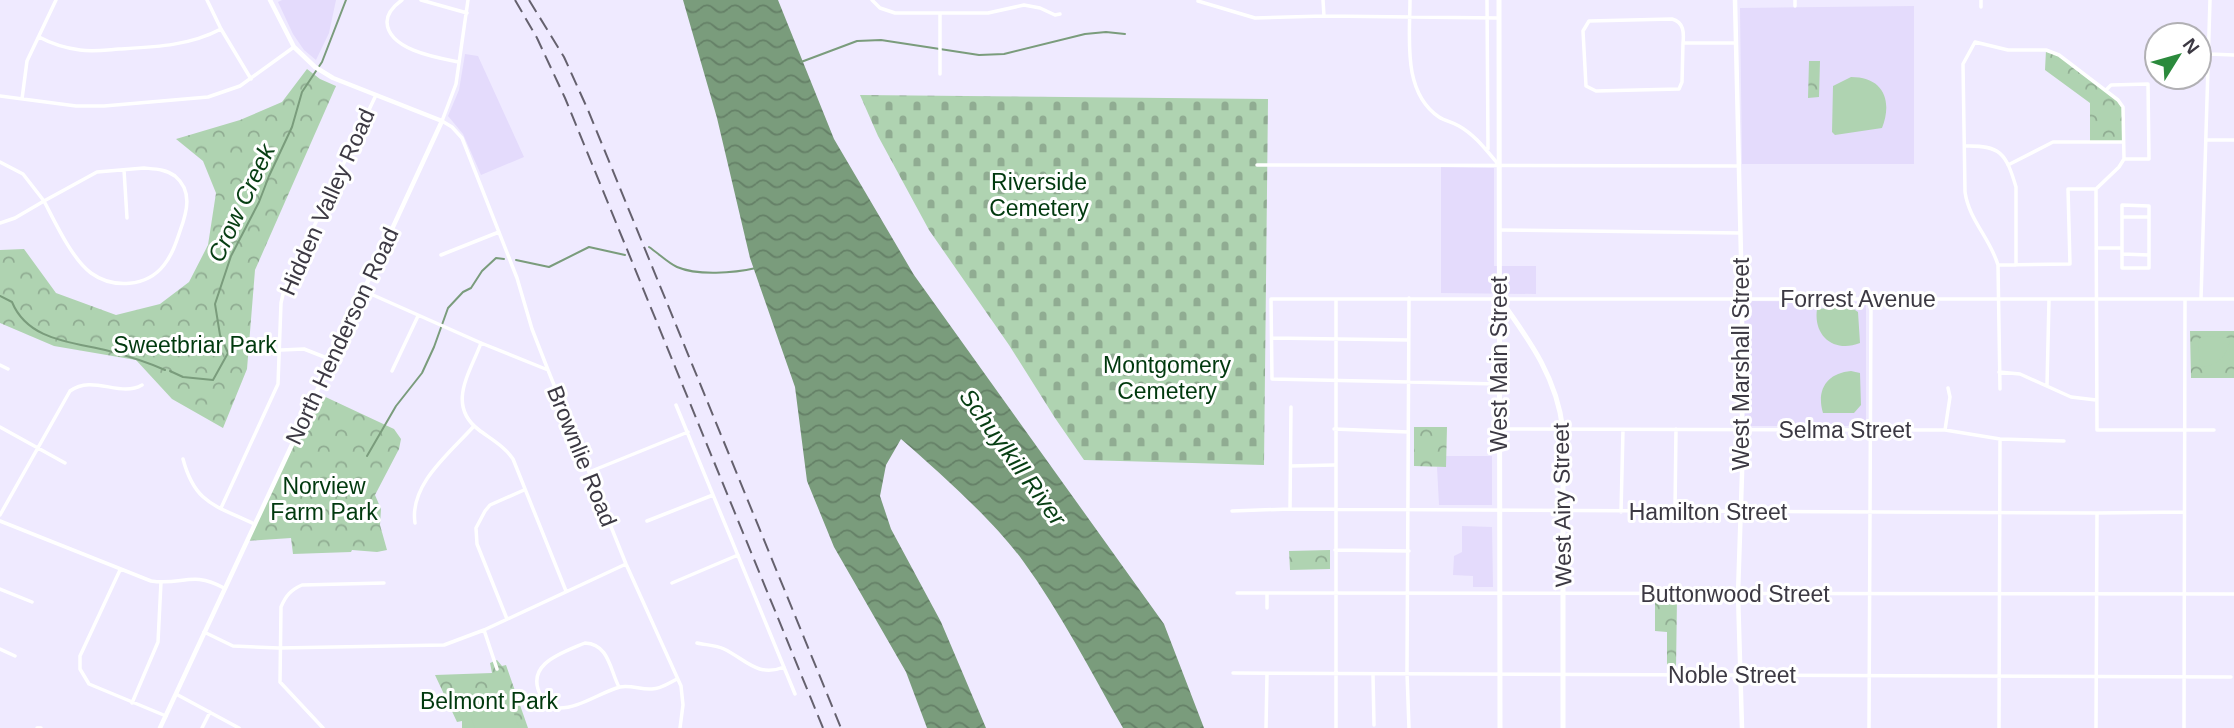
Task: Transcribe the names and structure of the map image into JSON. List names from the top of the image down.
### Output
{
  "streets": {
    "main road": ["West Main Street", "West Airy Street"],
    "street": [
      "Hidden Valley Road",
      "Forrest Avenue",
      "North Henderson Road",
      "West Marshall Street",
      "Selma Street",
      "Brownlie Road",
      "Hamilton Street",
      "Buttonwood Street",
      "Noble Street"
    ]
  },
  "crossings": [
    ["Forrest Avenue", "West Main Street"],
    ["Forrest Avenue", "West Marshall Street"],
    ["Forrest Avenue", "West Airy Street"],
    ["North Henderson Road", "Brownlie Road"],
    ["West Main Street", "Selma Street"],
    ["West Main Street", "West Airy Street"],
    ["West Main Street", "Hamilton Street"],
    ["West Main Street", "Buttonwood Street"],
    ["West Main Street", "Noble Street"],
    ["West Marshall Street", "Selma Street"],
    ["West Marshall Street", "Hamilton Street"],
    ["West Marshall Street", "Buttonwood Street"],
    ["West Marshall Street", "Noble Street"],
    ["Selma Street", "West Airy Street"],
    ["West Airy Street", "Hamilton Street"],
    ["West Airy Street", "Buttonwood Street"],
    ["West Airy Street", "Noble Street"]
  ],
  "water": ["Crow Creek", "Schuylkill River"],
  "parks": [
    "Riverside Cemetery",
    "Sweetbriar Park",
    "Montgomery Cemetery",
    "Norview Farm Park",
    "Belmont Park"
  ],
  "north": "top right"
}
